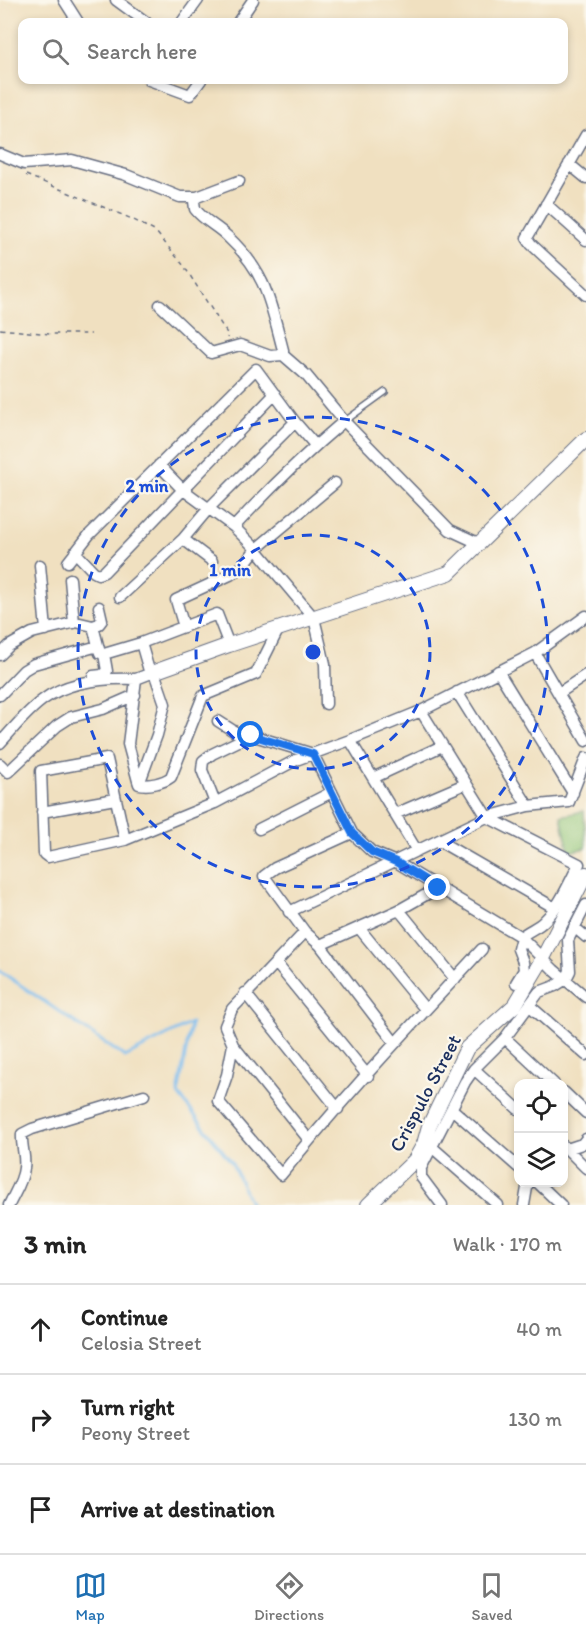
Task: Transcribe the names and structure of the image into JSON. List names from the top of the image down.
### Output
{
  "streets": {
    "street": ["Crispulo Street"]
  },
  "page": {
    "search": "Search here",
    "heading": ["3 min", "Walk · 170 m"],
    "list": [
      ["Continue", "Celosia Street", "40 m"],
      ["Turn right", "Peony Street", "130 m"],
      "Arrive at destination"
    ],
    "nav": ["Map", "Directions", "Saved"]
  },
  "rings": ["2 min", "1 min"]
}
